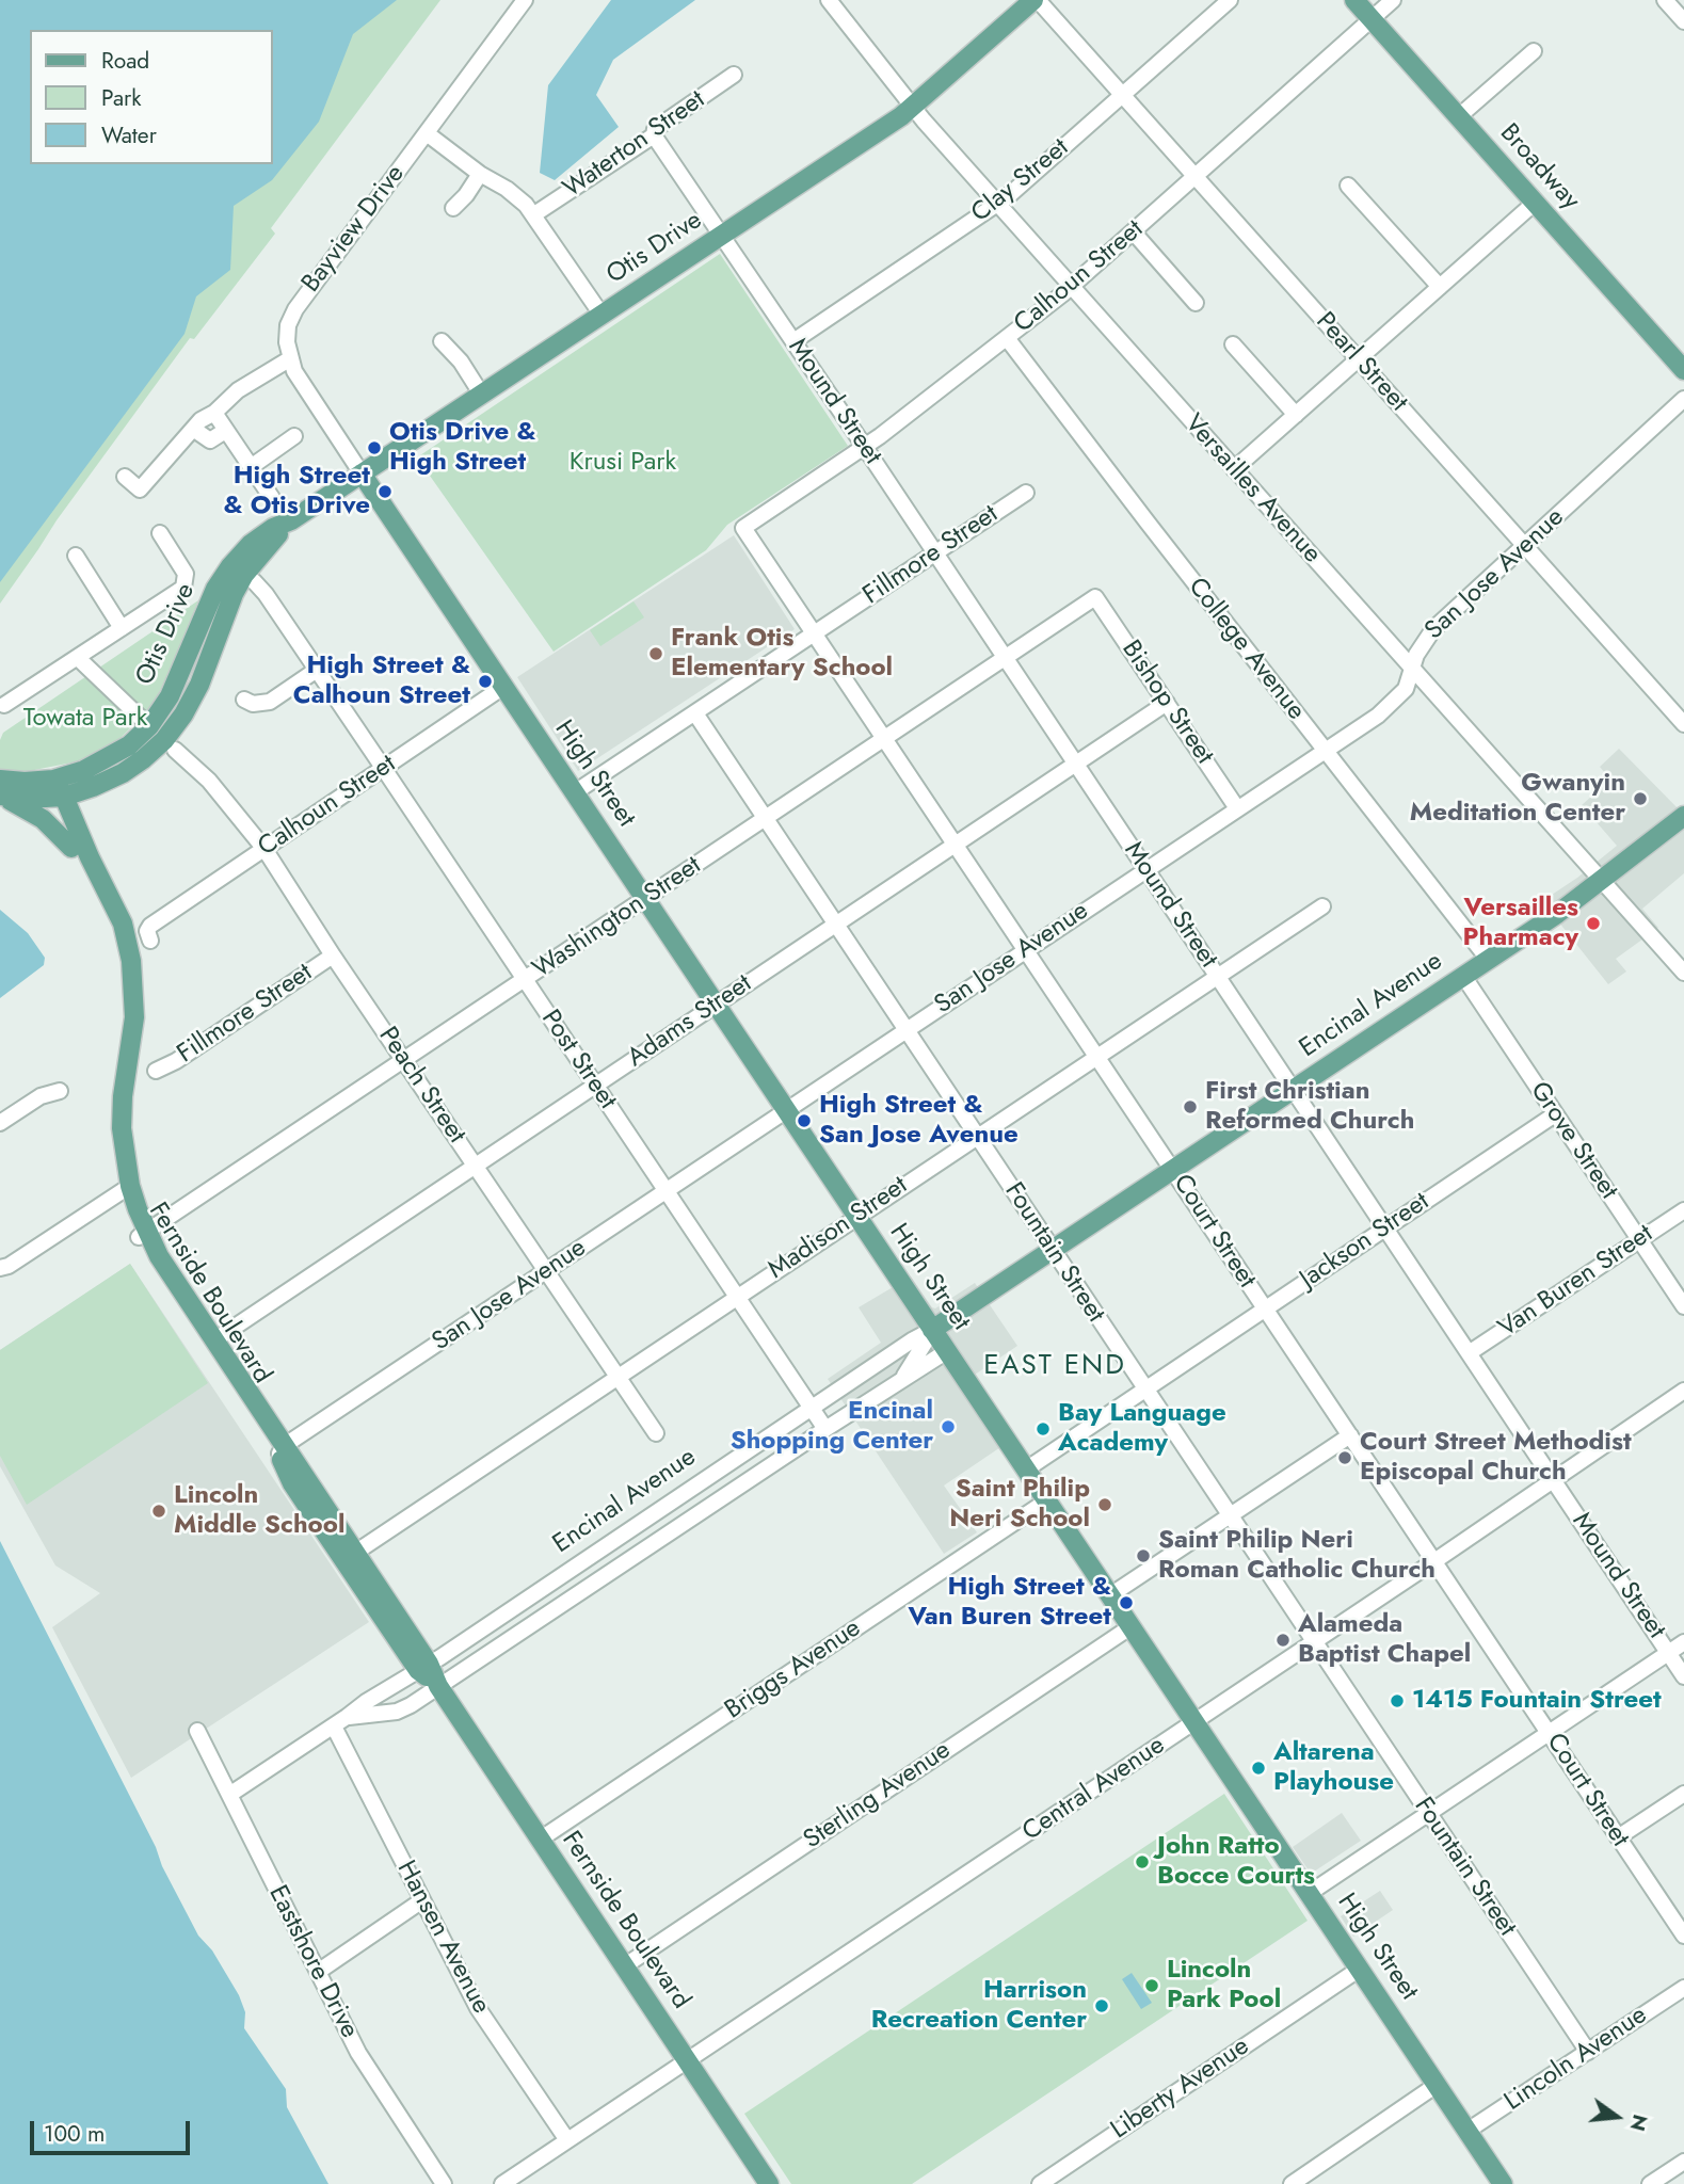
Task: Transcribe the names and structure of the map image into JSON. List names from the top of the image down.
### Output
{
  "streets": {
    "main road": [
      "Broadway",
      "Otis Drive",
      "High Street",
      "Encinal Avenue",
      "Fernside Boulevard"
    ],
    "street": [
      "Waterton Street",
      "Clay Street",
      "Bayview Drive",
      "Calhoun Street",
      "Pearl Street",
      "Mound Street",
      "Versailles Avenue",
      "Fillmore Street",
      "San Jose Avenue",
      "College Avenue",
      "Bishop Street",
      "Washington Street",
      "Adams Street",
      "Post Street",
      "Peach Street",
      "Grove Street",
      "Madison Street",
      "Court Street",
      "Jackson Street",
      "Fountain Street",
      "Van Buren Street",
      "Briggs Avenue",
      "Central Avenue",
      "Sterling Avenue",
      "Hansen Avenue",
      "Eastshore Drive",
      "Lincoln Avenue",
      "Liberty Avenue"
    ]
  },
  "crossings": [
    ["Waterton Street", "Mound Street"],
    ["Broadway", "Calhoun Street"],
    ["Clay Street", "Pearl Street"],
    ["Clay Street", "Mound Street"],
    ["Clay Street", "Versailles Avenue"],
    ["Bayview Drive", "Otis Drive"],
    ["Bayview Drive", "High Street"],
    ["Otis Drive", "Pearl Street"],
    ["Otis Drive", "Mound Street"],
    ["Otis Drive", "Versailles Avenue"],
    ["Otis Drive", "High Street"],
    ["Otis Drive", "Fernside Boulevard"],
    ["Calhoun Street", "Pearl Street"],
    ["Calhoun Street", "Mound Street"],
    ["Calhoun Street", "Versailles Avenue"],
    ["Calhoun Street", "College Avenue"],
    ["Calhoun Street", "High Street"],
    ["Calhoun Street", "Post Street"],
    ["Calhoun Street", "Peach Street"],
    ["Calhoun Street", "Court Street"],
    ["Pearl Street", "San Jose Avenue"],
    ["Mound Street", "Fillmore Street"],
    ["Mound Street", "San Jose Avenue"],
    ["Mound Street", "Washington Street"],
    ["Mound Street", "Encinal Avenue"],
    ["Mound Street", "Adams Street"],
    ["Mound Street", "Madison Street"],
    ["Mound Street", "Jackson Street"],
    ["Mound Street", "Van Buren Street"],
    ["Mound Street", "Central Avenue"],
    ["Versailles Avenue", "San Jose Avenue"],
    ["Versailles Avenue", "Encinal Avenue"],
    ["Fillmore Street", "High Street"],
    ["Fillmore Street", "Peach Street"],
    ["Fillmore Street", "Court Street"],
    ["Fillmore Street", "Fountain Street"],
    ["San Jose Avenue", "College Avenue"],
    ["San Jose Avenue", "Bishop Street"],
    ["San Jose Avenue", "High Street"],
    ["San Jose Avenue", "Post Street"],
    ["San Jose Avenue", "Peach Street"],
    ["San Jose Avenue", "Court Street"],
    ["San Jose Avenue", "Fountain Street"],
    ["San Jose Avenue", "Fernside Boulevard"],
    ["College Avenue", "Encinal Avenue"],
    ["Bishop Street", "Washington Street"],
    ["Bishop Street", "Adams Street"],
    ["High Street", "Washington Street"],
    ["High Street", "Encinal Avenue"],
    ["High Street", "Adams Street"],
    ["High Street", "Madison Street"],
    ["High Street", "Jackson Street"],
    ["High Street", "Briggs Avenue"],
    ["High Street", "Central Avenue"],
    ["High Street", "Sterling Avenue"],
    ["High Street", "Lincoln Avenue"],
    ["High Street", "Liberty Avenue"],
    ["Washington Street", "Post Street"],
    ["Washington Street", "Peach Street"],
    ["Washington Street", "Court Street"],
    ["Washington Street", "Fountain Street"],
    ["Washington Street", "Fernside Boulevard"],
    ["Encinal Avenue", "Post Street"],
    ["Encinal Avenue", "Grove Street"],
    ["Encinal Avenue", "Court Street"],
    ["Encinal Avenue", "Fountain Street"],
    ["Encinal Avenue", "Fernside Boulevard"],
    ["Encinal Avenue", "Hansen Avenue"],
    ["Encinal Avenue", "Eastshore Drive"],
    ["Adams Street", "Post Street"],
    ["Adams Street", "Peach Street"],
    ["Adams Street", "Court Street"],
    ["Adams Street", "Fountain Street"],
    ["Adams Street", "Fernside Boulevard"],
    ["Post Street", "Madison Street"],
    ["Peach Street", "Madison Street"],
    ["Grove Street", "Jackson Street"],
    ["Grove Street", "Van Buren Street"],
    ["Madison Street", "Court Street"],
    ["Madison Street", "Fountain Street"],
    ["Madison Street", "Fernside Boulevard"],
    ["Court Street", "Jackson Street"],
    ["Court Street", "Central Avenue"],
    ["Jackson Street", "Fountain Street"],
    ["Fountain Street", "Central Avenue"],
    ["Fountain Street", "Lincoln Avenue"],
    ["Fernside Boulevard", "Briggs Avenue"],
    ["Fernside Boulevard", "Central Avenue"],
    ["Fernside Boulevard", "Sterling Avenue"],
    ["Central Avenue", "Hansen Avenue"]
  ],
  "districts": ["EAST END"],
  "parks": ["Krusi Park", "Towata Park"],
  "places": [
    "Otis Drive & High Street",
    "High Street & Otis Drive",
    "Frank Otis Elementary School",
    "High Street & Calhoun Street",
    "Gwanyin Meditation Center",
    "Versailles Pharmacy",
    "First Christian Reformed Church",
    "High Street & San Jose Avenue",
    "Encinal Shopping Center",
    "Bay Language Academy",
    "Court Street Methodist Episcopal Church",
    "Saint Philip Neri School",
    "Lincoln Middle School",
    "Saint Philip Neri Roman Catholic Church",
    "High Street & Van Buren Street",
    "Alameda Baptist Chapel",
    "1415 Fountain Street",
    "Altarena Playhouse",
    "John Ratto Bocce Courts",
    "Lincoln Park Pool",
    "Harrison Recreation Center"
  ],
  "legend": ["Road", "Park", "Water"],
  "scale_bar": "100 m",
  "north": "right"
}
